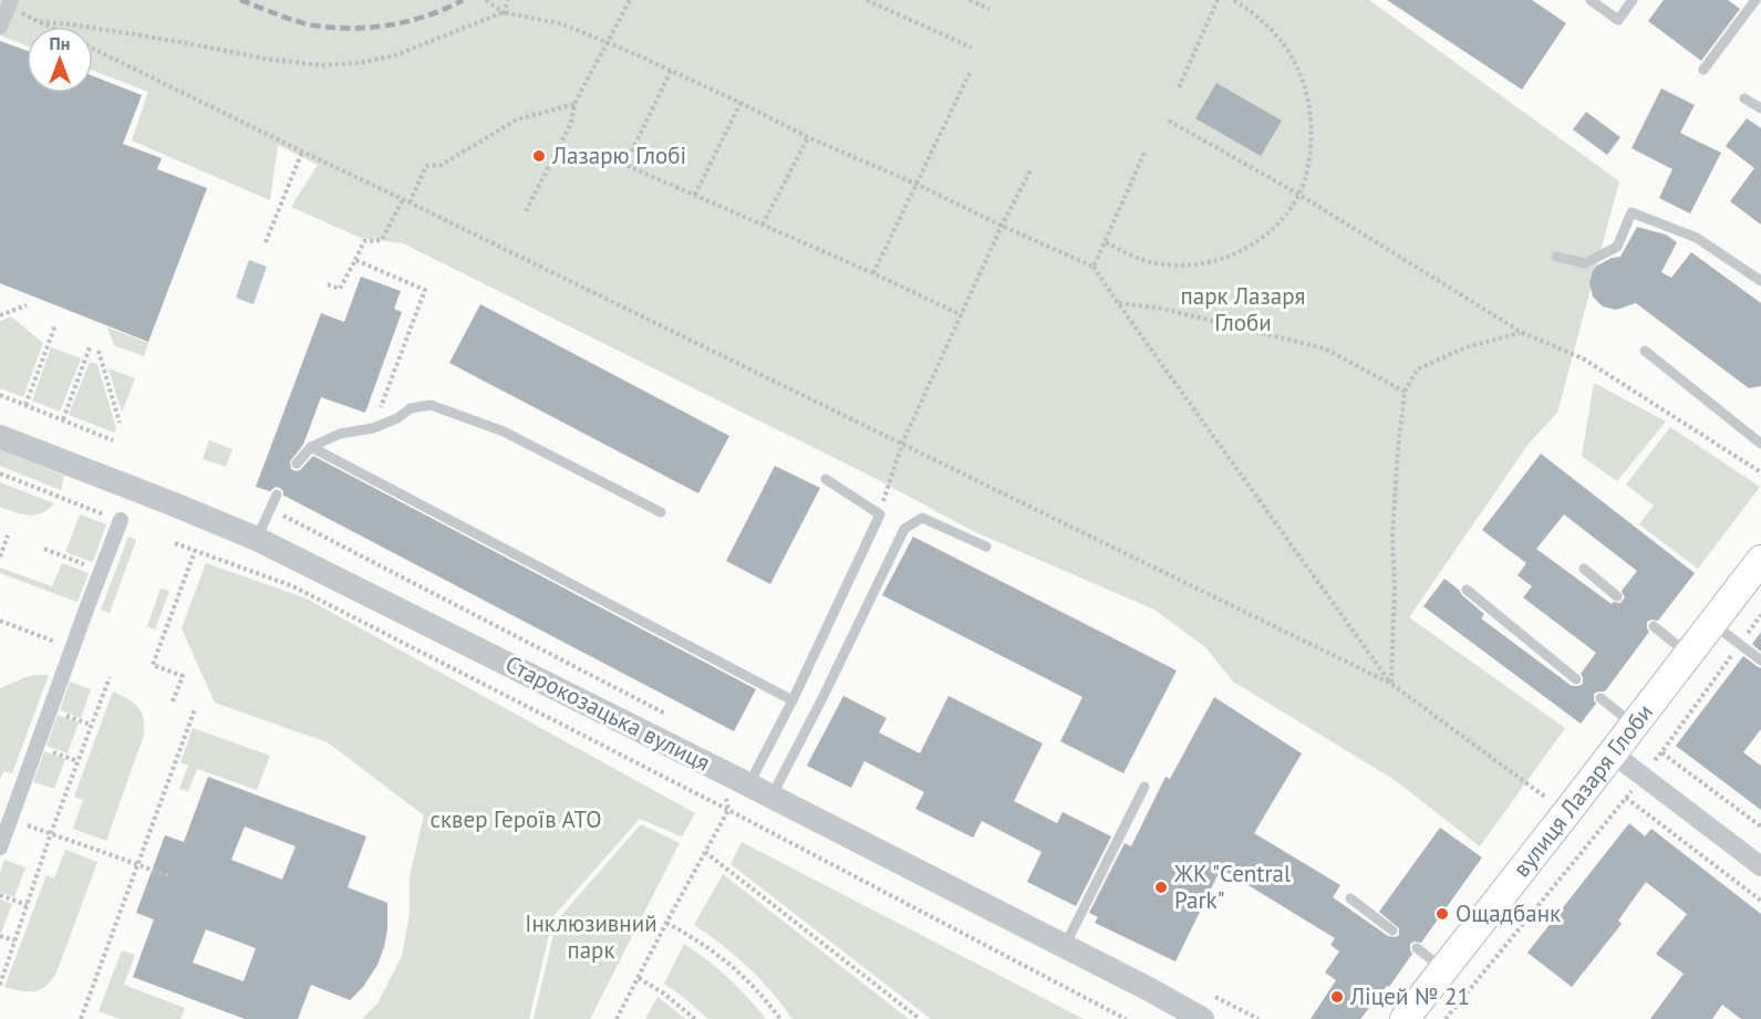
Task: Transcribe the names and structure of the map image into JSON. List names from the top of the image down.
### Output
{
  "streets": {
    "main road": ["вулиця Лазаря Глоби"],
    "street": ["Старокозацька вулиця"]
  },
  "parks": ["парк Лазаря Глоби", "сквер Героїв АТО", "Інклюзивний парк"],
  "places": [
    "Лазарю Глобі",
    "ЖК \"Central Park\"",
    "Ощадбанк",
    "Ліцей № 21"
  ],
  "north": "top"
}
